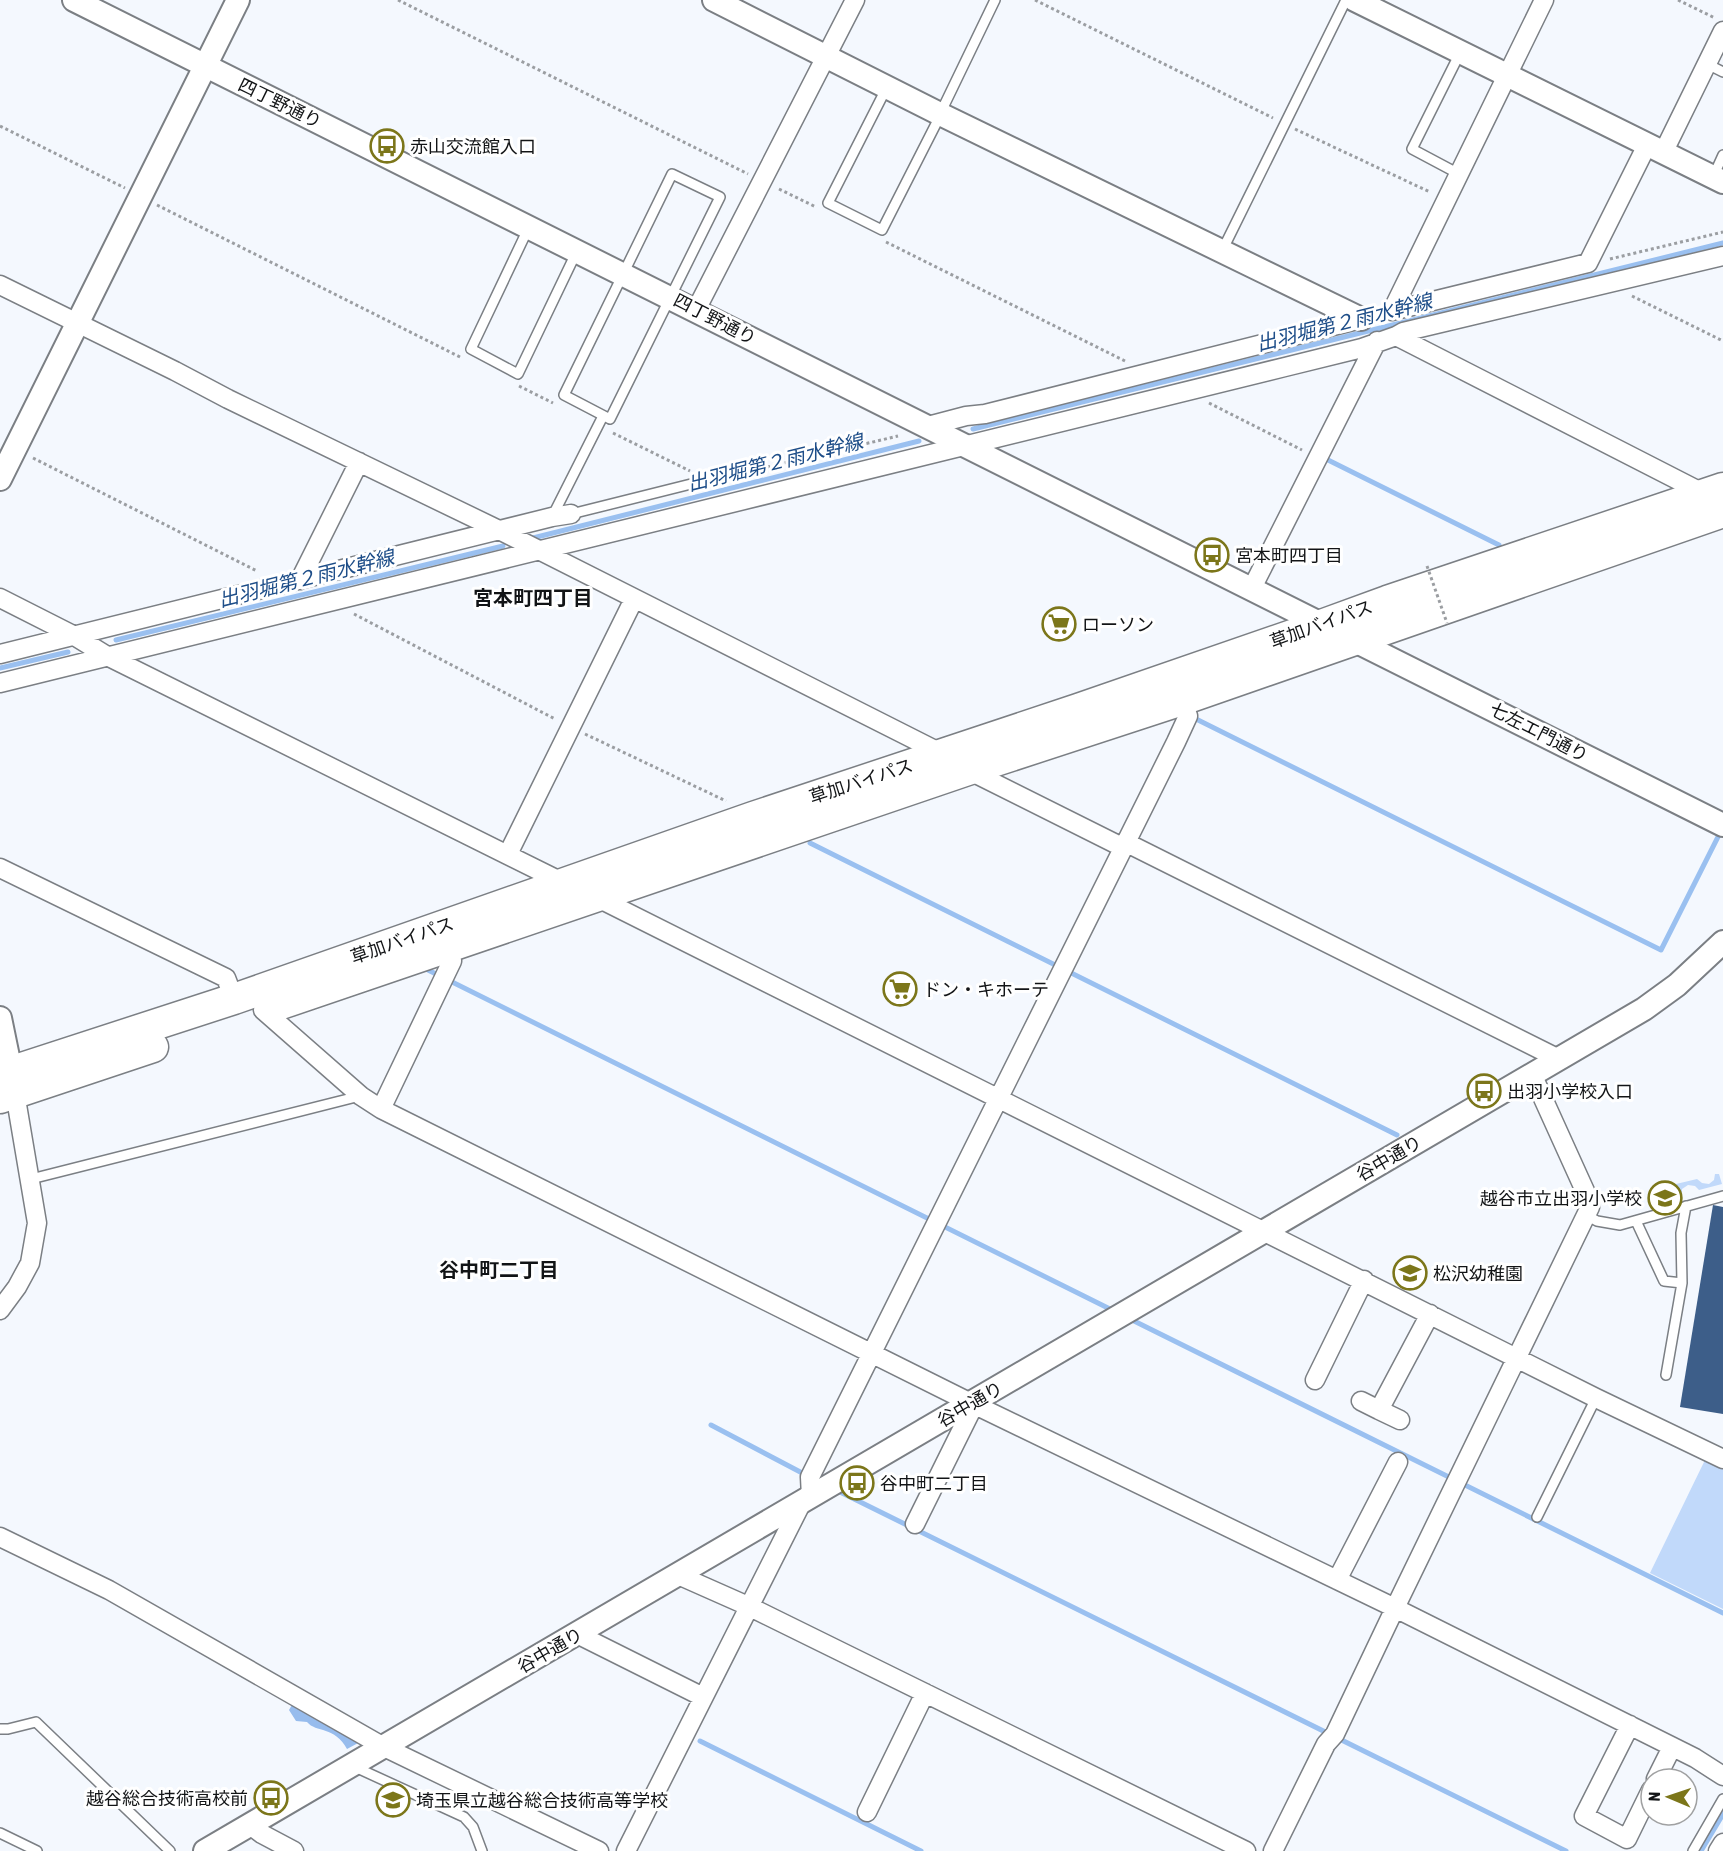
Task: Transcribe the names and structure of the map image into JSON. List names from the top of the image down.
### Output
{
  "streets": {
    "highway": ["草加バイパス"],
    "street": ["四丁野通り", "七左エ門通り", "谷中通り"]
  },
  "crossings": [
    ["四丁野通り", "草加バイパス"],
    ["四丁野通り", "七左エ門通り"],
    ["草加バイパス", "七左エ門通り"]
  ],
  "districts": ["宮本町四丁目", "谷中町二丁目"],
  "water": ["出羽堀第２雨水幹線"],
  "places": {
    "bus stop": [
      "赤山交流館入口",
      "宮本町四丁目",
      "出羽小学校入口",
      "谷中町二丁目",
      "越谷総合技術高校前"
    ],
    "supermarket": ["ローソン", "ドン・キホーテ"],
    "school or university": ["越谷市立出羽小学校", "松沢幼稚園", "埼玉県立越谷総合技術高等学校"]
  },
  "north": "left"
}
